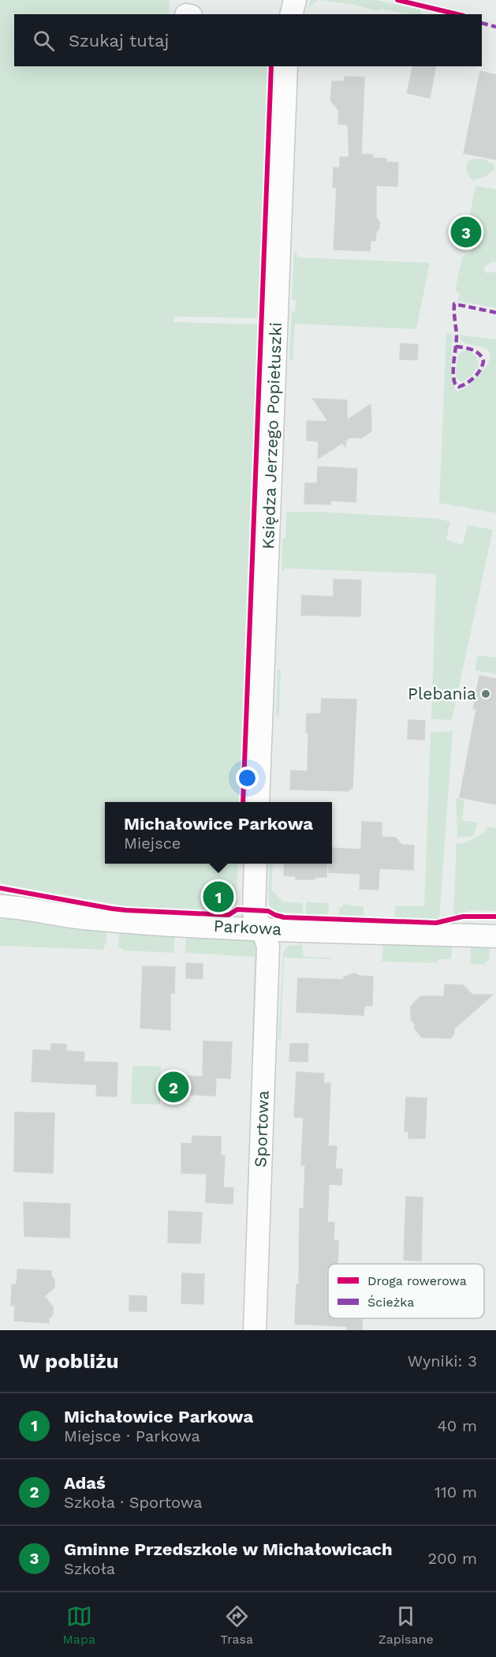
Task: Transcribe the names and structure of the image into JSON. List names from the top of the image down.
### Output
{
  "streets": {
    "street": ["Księdza Jerzego Popiełuszki", "Parkowa", "Sportowa"]
  },
  "crossings": [
    ["Parkowa", "Sportowa"]
  ],
  "places": ["Plebania"],
  "legend": ["Droga rowerowa", "Ścieżka"],
  "page": {
    "search": "Szukaj tutaj",
    "pins": ["3", "1", "2"],
    "popup": ["Michałowice Parkowa", "Miejsce"],
    "heading": ["W pobliżu", "Wyniki: 3"],
    "list": [
      {
        "mark": "1",
        "name": "Michałowice Parkowa",
        "note": "Miejsce · Parkowa",
        "value": "40 m"
      },
      {
        "mark": "2",
        "name": "Adaś",
        "note": "Szkoła · Sportowa",
        "value": "110 m"
      },
      {
        "mark": "3",
        "name": "Gminne Przedszkole w Michałowicach",
        "note": "Szkoła",
        "value": "200 m"
      }
    ],
    "nav": ["Mapa", "Trasa", "Zapisane"]
  }
}
